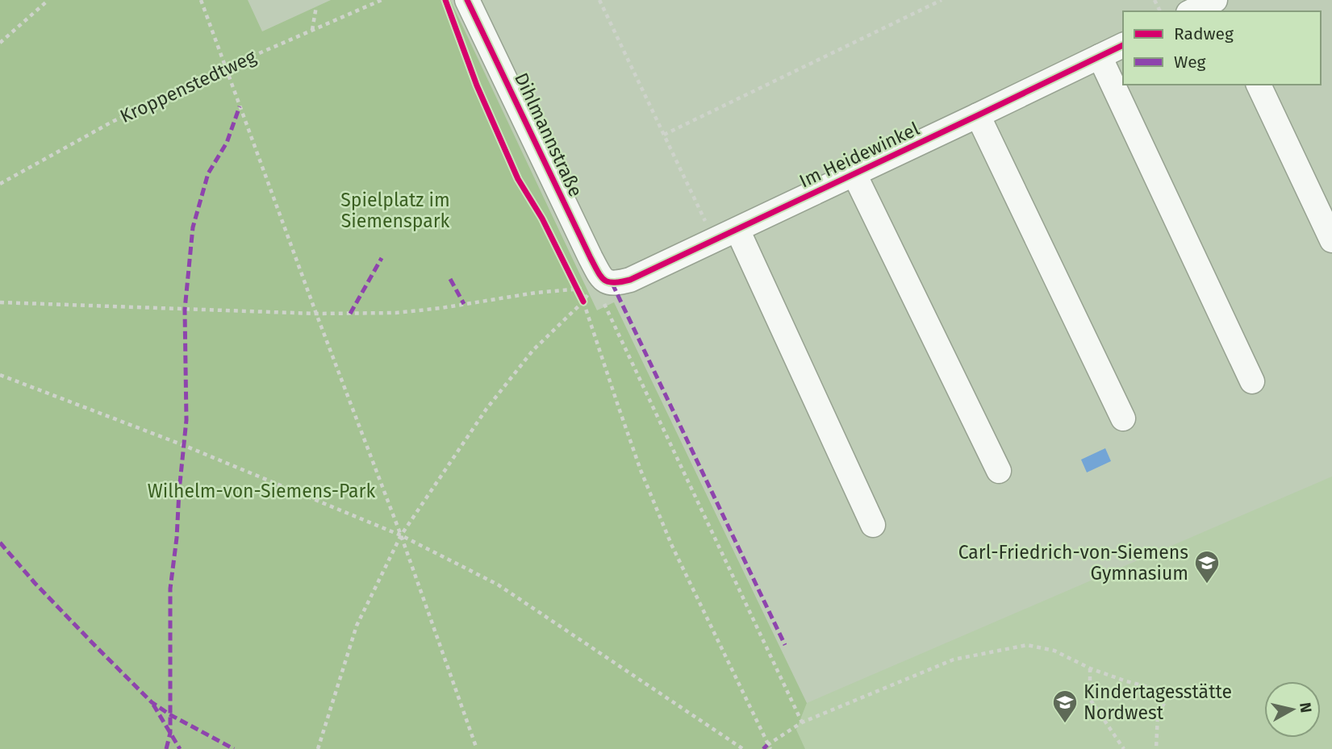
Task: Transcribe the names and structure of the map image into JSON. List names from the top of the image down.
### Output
{
  "streets": {
    "street": ["Dihlmannstraße", "Im Heidewinkel"],
    "path": ["Kroppenstedtweg"]
  },
  "crossings": [
    ["Dihlmannstraße", "Im Heidewinkel"]
  ],
  "parks": ["Spielplatz im Siemenspark", "Wilhelm-von-Siemens-Park"],
  "places": {
    "school or university": ["Carl-Friedrich-von-Siemens Gymnasium", "Kindertagesstätte Nordwest"]
  },
  "legend": ["Radweg", "Weg"],
  "north": "right"
}
